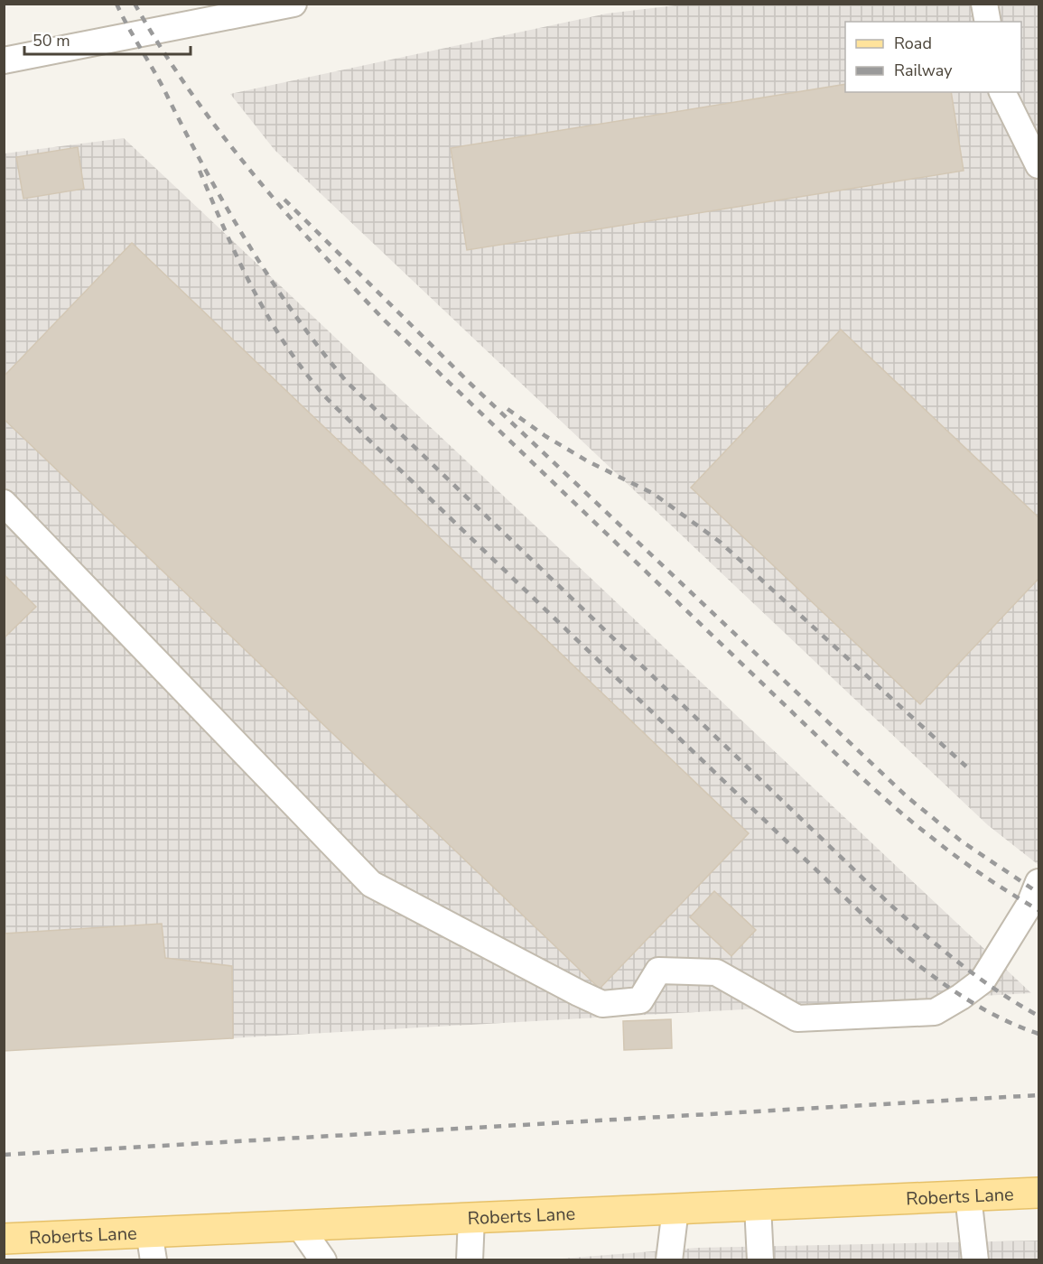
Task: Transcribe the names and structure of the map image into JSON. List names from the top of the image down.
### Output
{
  "streets": {
    "main road": ["Roberts Lane"]
  },
  "legend": ["Road", "Railway"],
  "scale_bar": "50 m"
}
